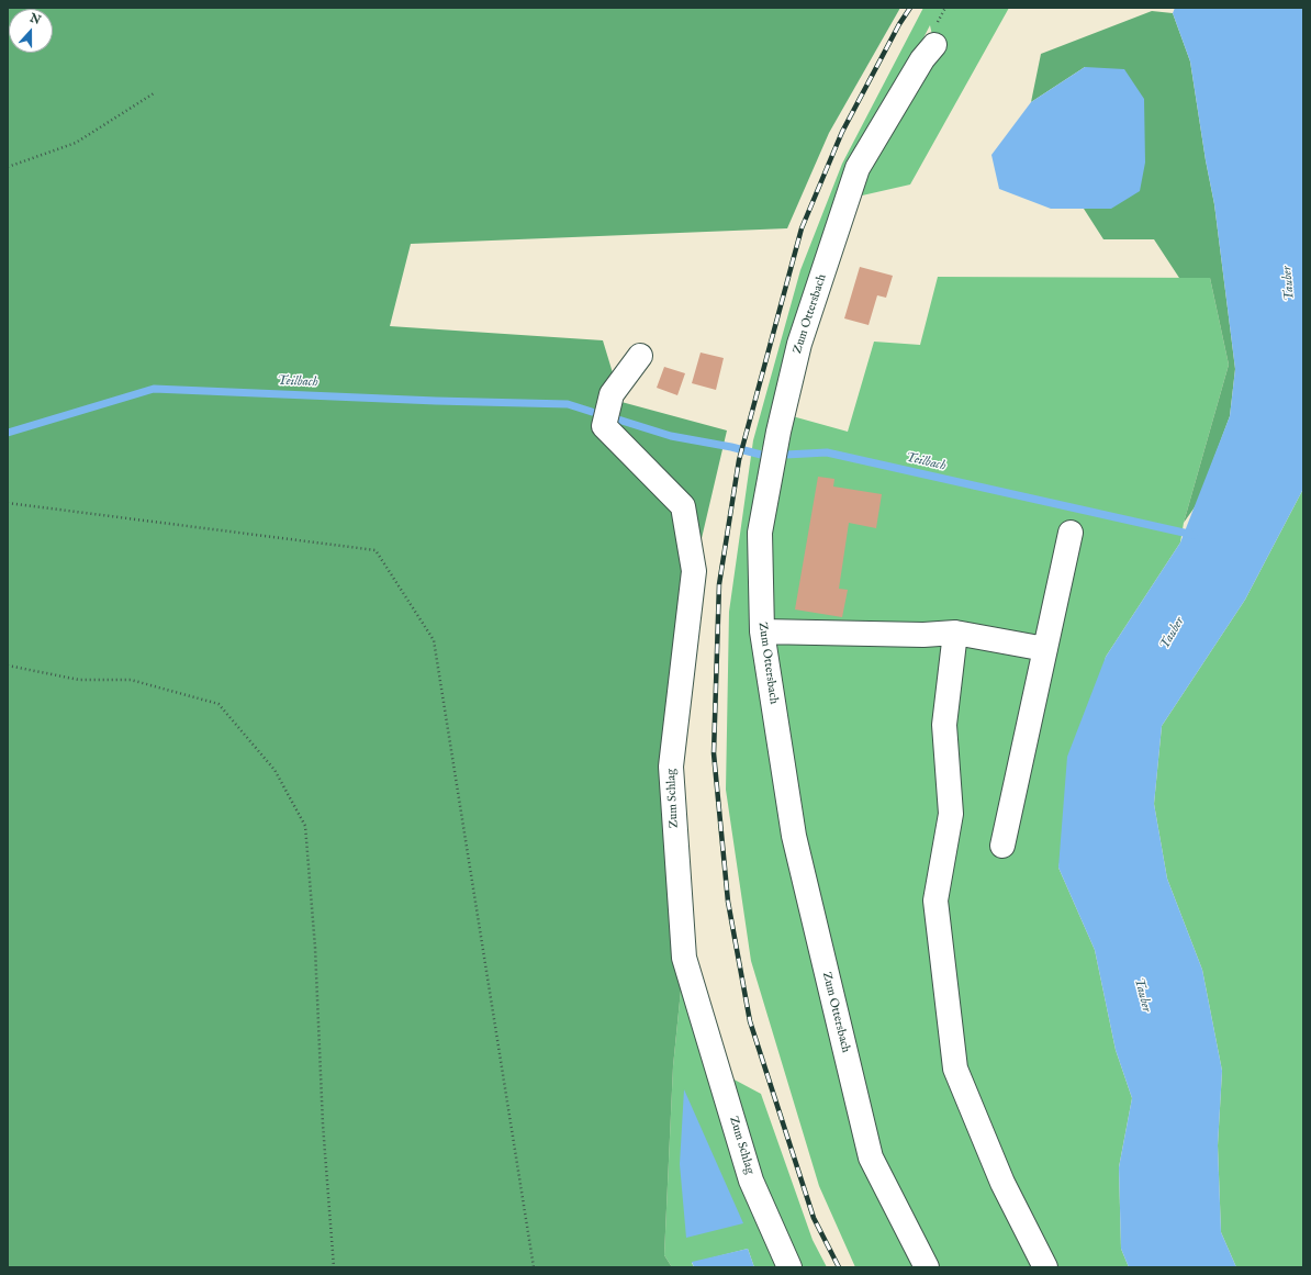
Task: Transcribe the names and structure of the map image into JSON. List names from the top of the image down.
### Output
{
  "streets": {
    "street": ["Zum Ottersbach", "Zum Schlag"]
  },
  "water": ["Tauber", "Teilbach"],
  "north": "top"
}
